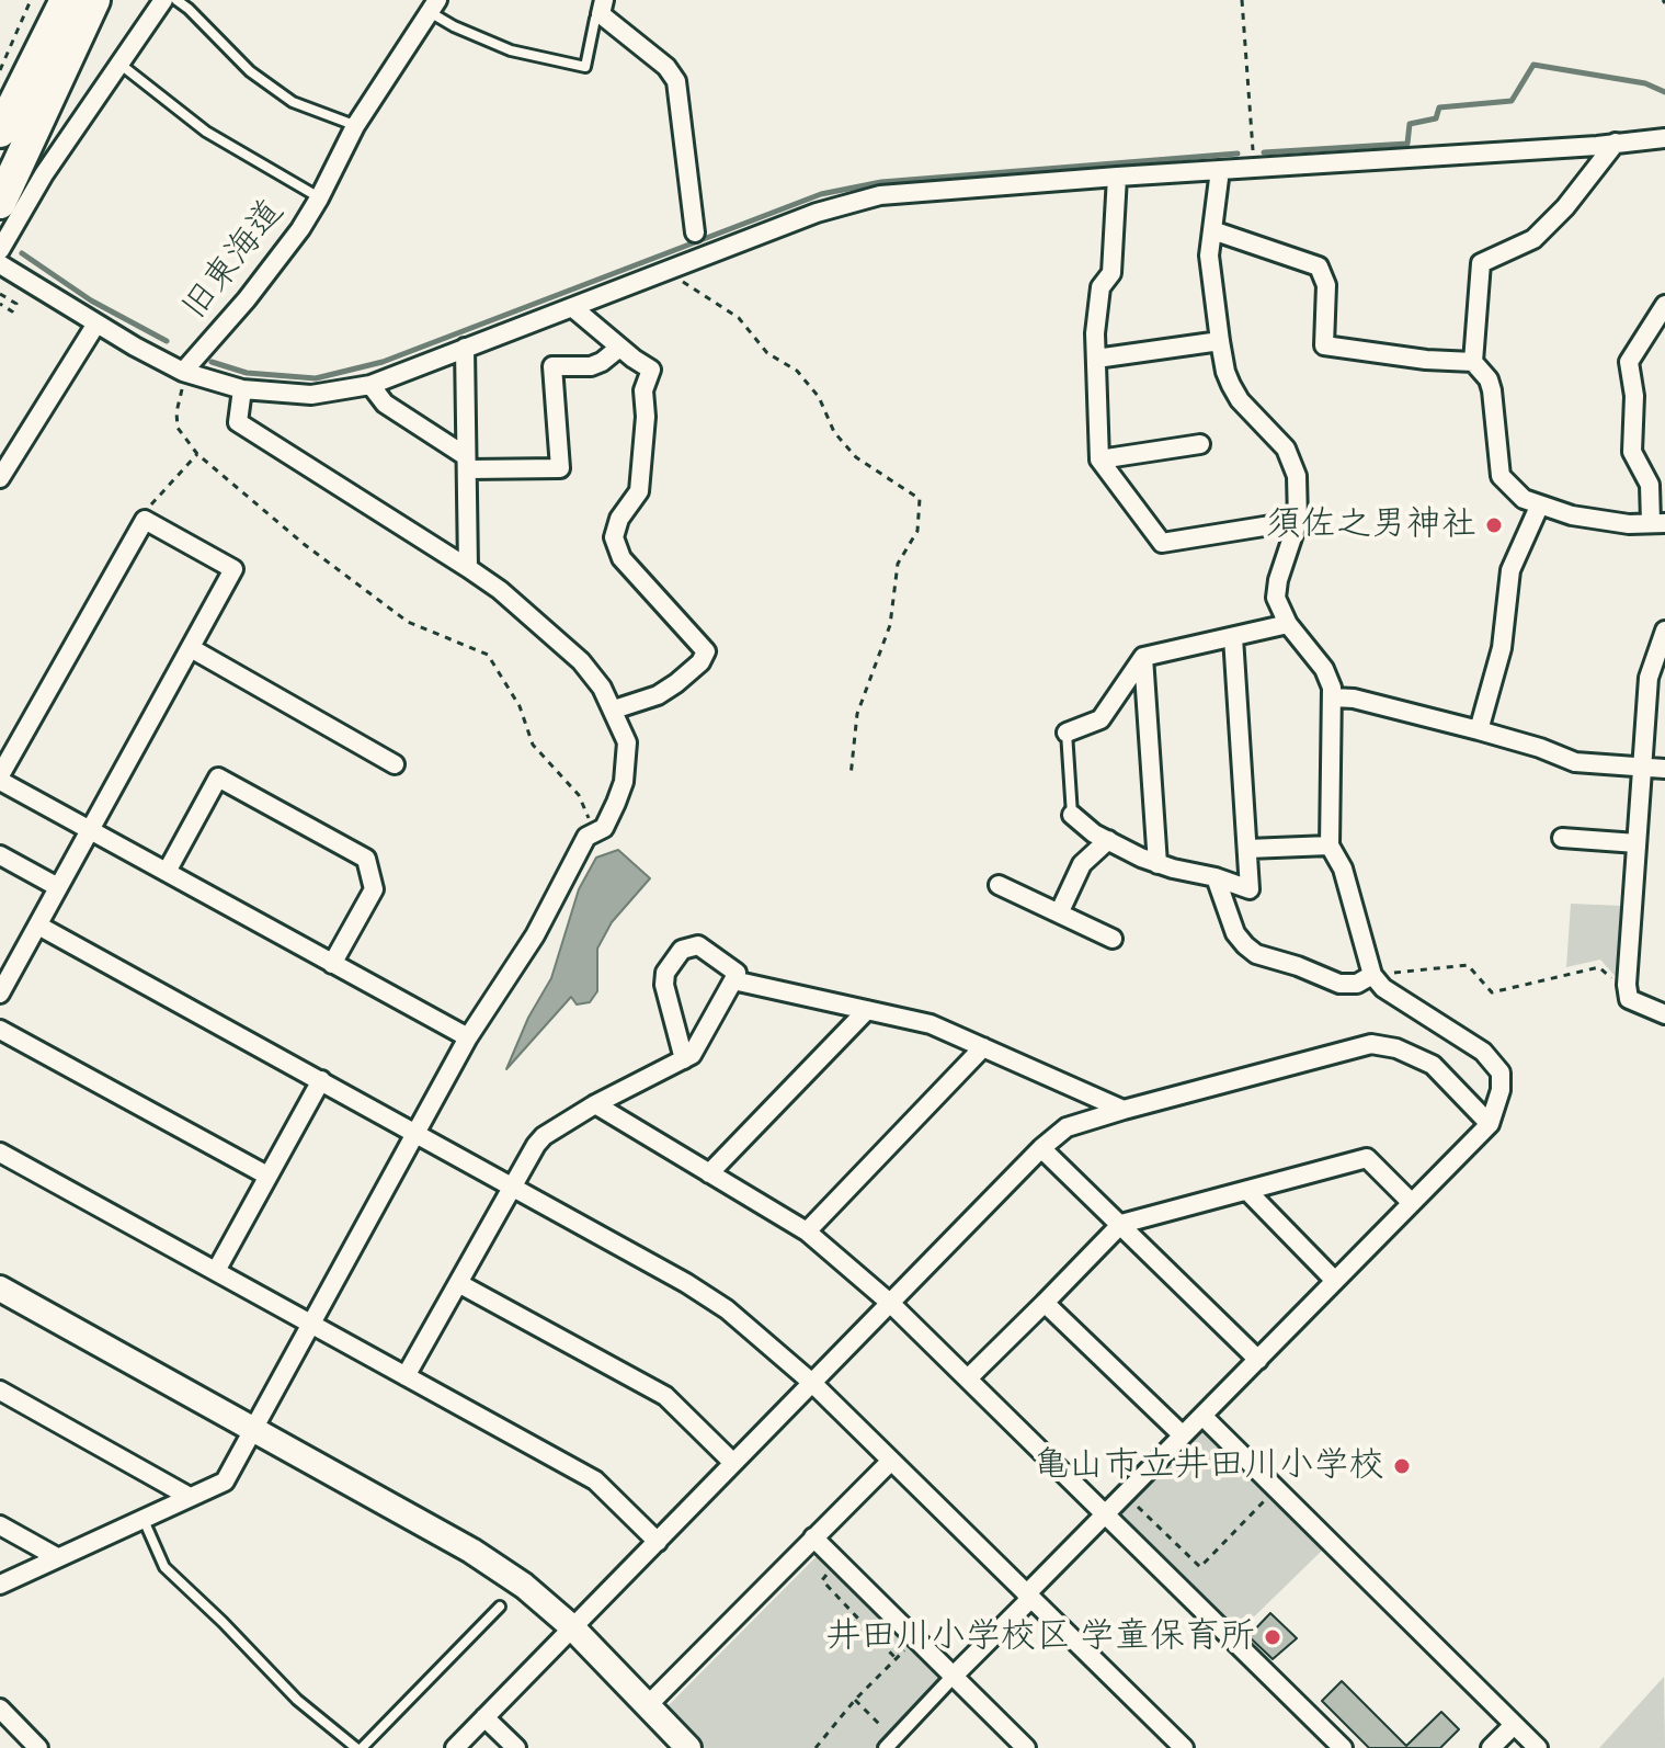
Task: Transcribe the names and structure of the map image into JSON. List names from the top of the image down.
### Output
{
  "streets": {
    "street": ["旧東海道"]
  },
  "places": ["須佐之男神社", "亀山市立井田川小学校", "井田川小学校区 学童保育所"]
}
